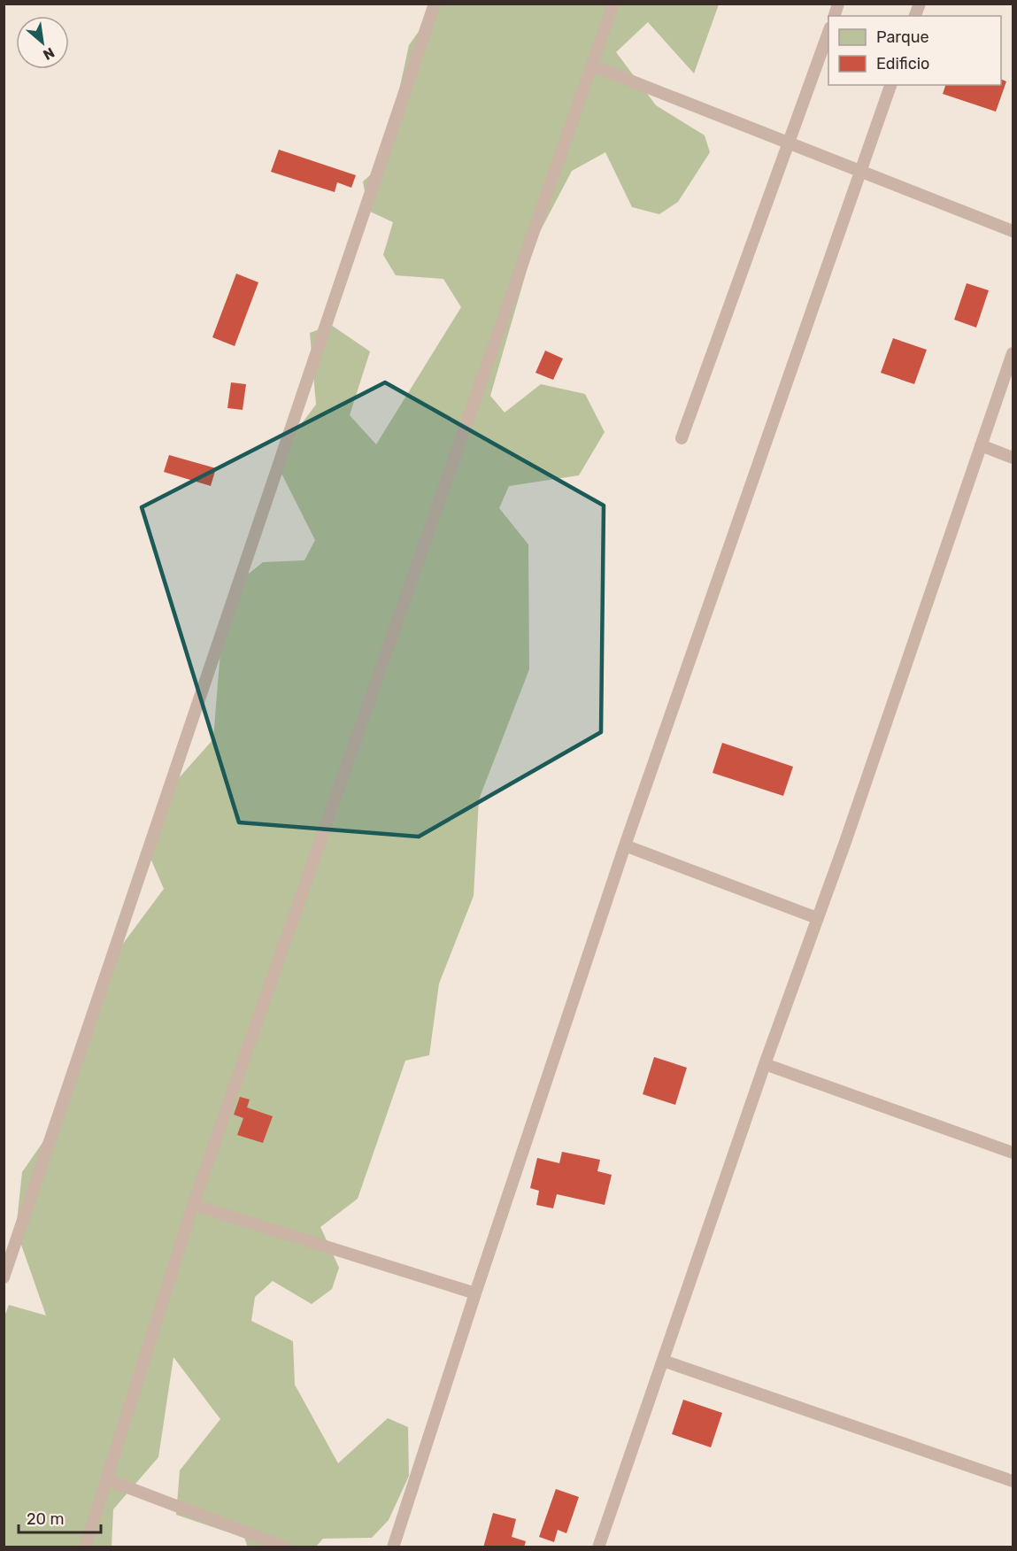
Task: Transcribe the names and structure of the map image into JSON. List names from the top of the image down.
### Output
{
  "legend": ["Parque", "Edificio"],
  "scale_bar": "20 m",
  "north": "bottom right"
}
